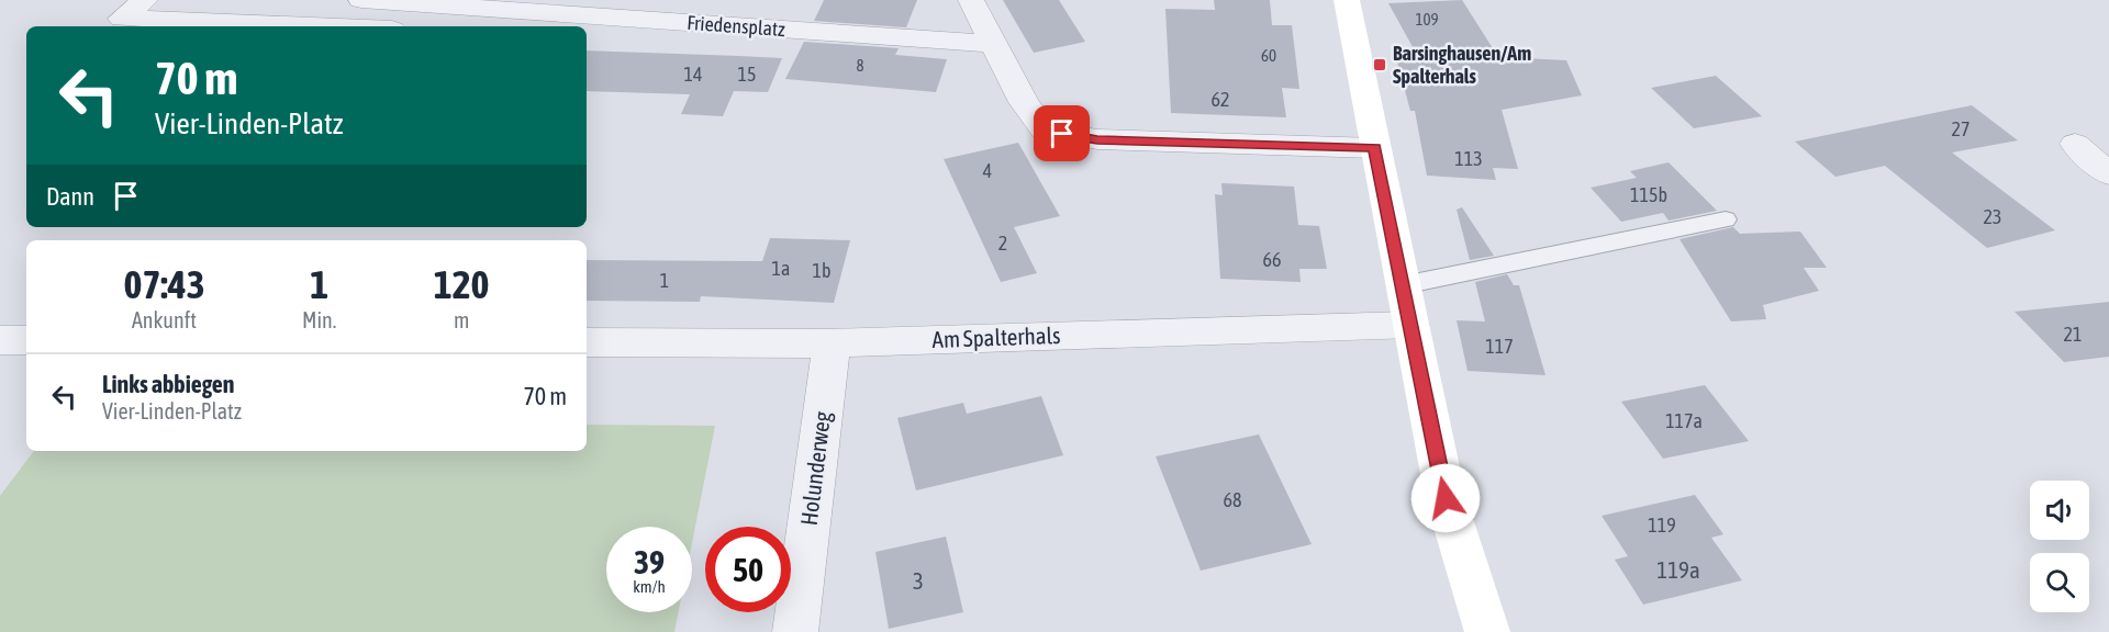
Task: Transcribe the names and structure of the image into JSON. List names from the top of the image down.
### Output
{
  "streets": {
    "street": ["Friedensplatz", "Am Spalterhals", "Holunderweg"]
  },
  "crossings": [
    ["Am Spalterhals", "Holunderweg"]
  ],
  "places": {
    "transit": ["Barsinghausen/Am Spalterhals"]
  },
  "house_numbers": [
    "109",
    "60",
    "8",
    "14",
    "15",
    "62",
    "27",
    "113",
    "4",
    "115b",
    "23",
    "2",
    "66",
    "1a",
    "1b",
    "1",
    "21",
    "117",
    "117a",
    "68",
    "119",
    "119a",
    "3"
  ],
  "page": {
    "turn": ["70 m", "Vier-Linden-Platz"],
    "then": "Dann",
    "eta": [
      "07:43",
      "Ankunft",
      "1",
      "Min.",
      "120",
      "m"
    ],
    "list": [
      {
        "name": "Links abbiegen",
        "note": "Vier-Linden-Platz",
        "value": "70 m"
      }
    ],
    "speed": "39 km/h",
    "limit": "50"
  }
}
